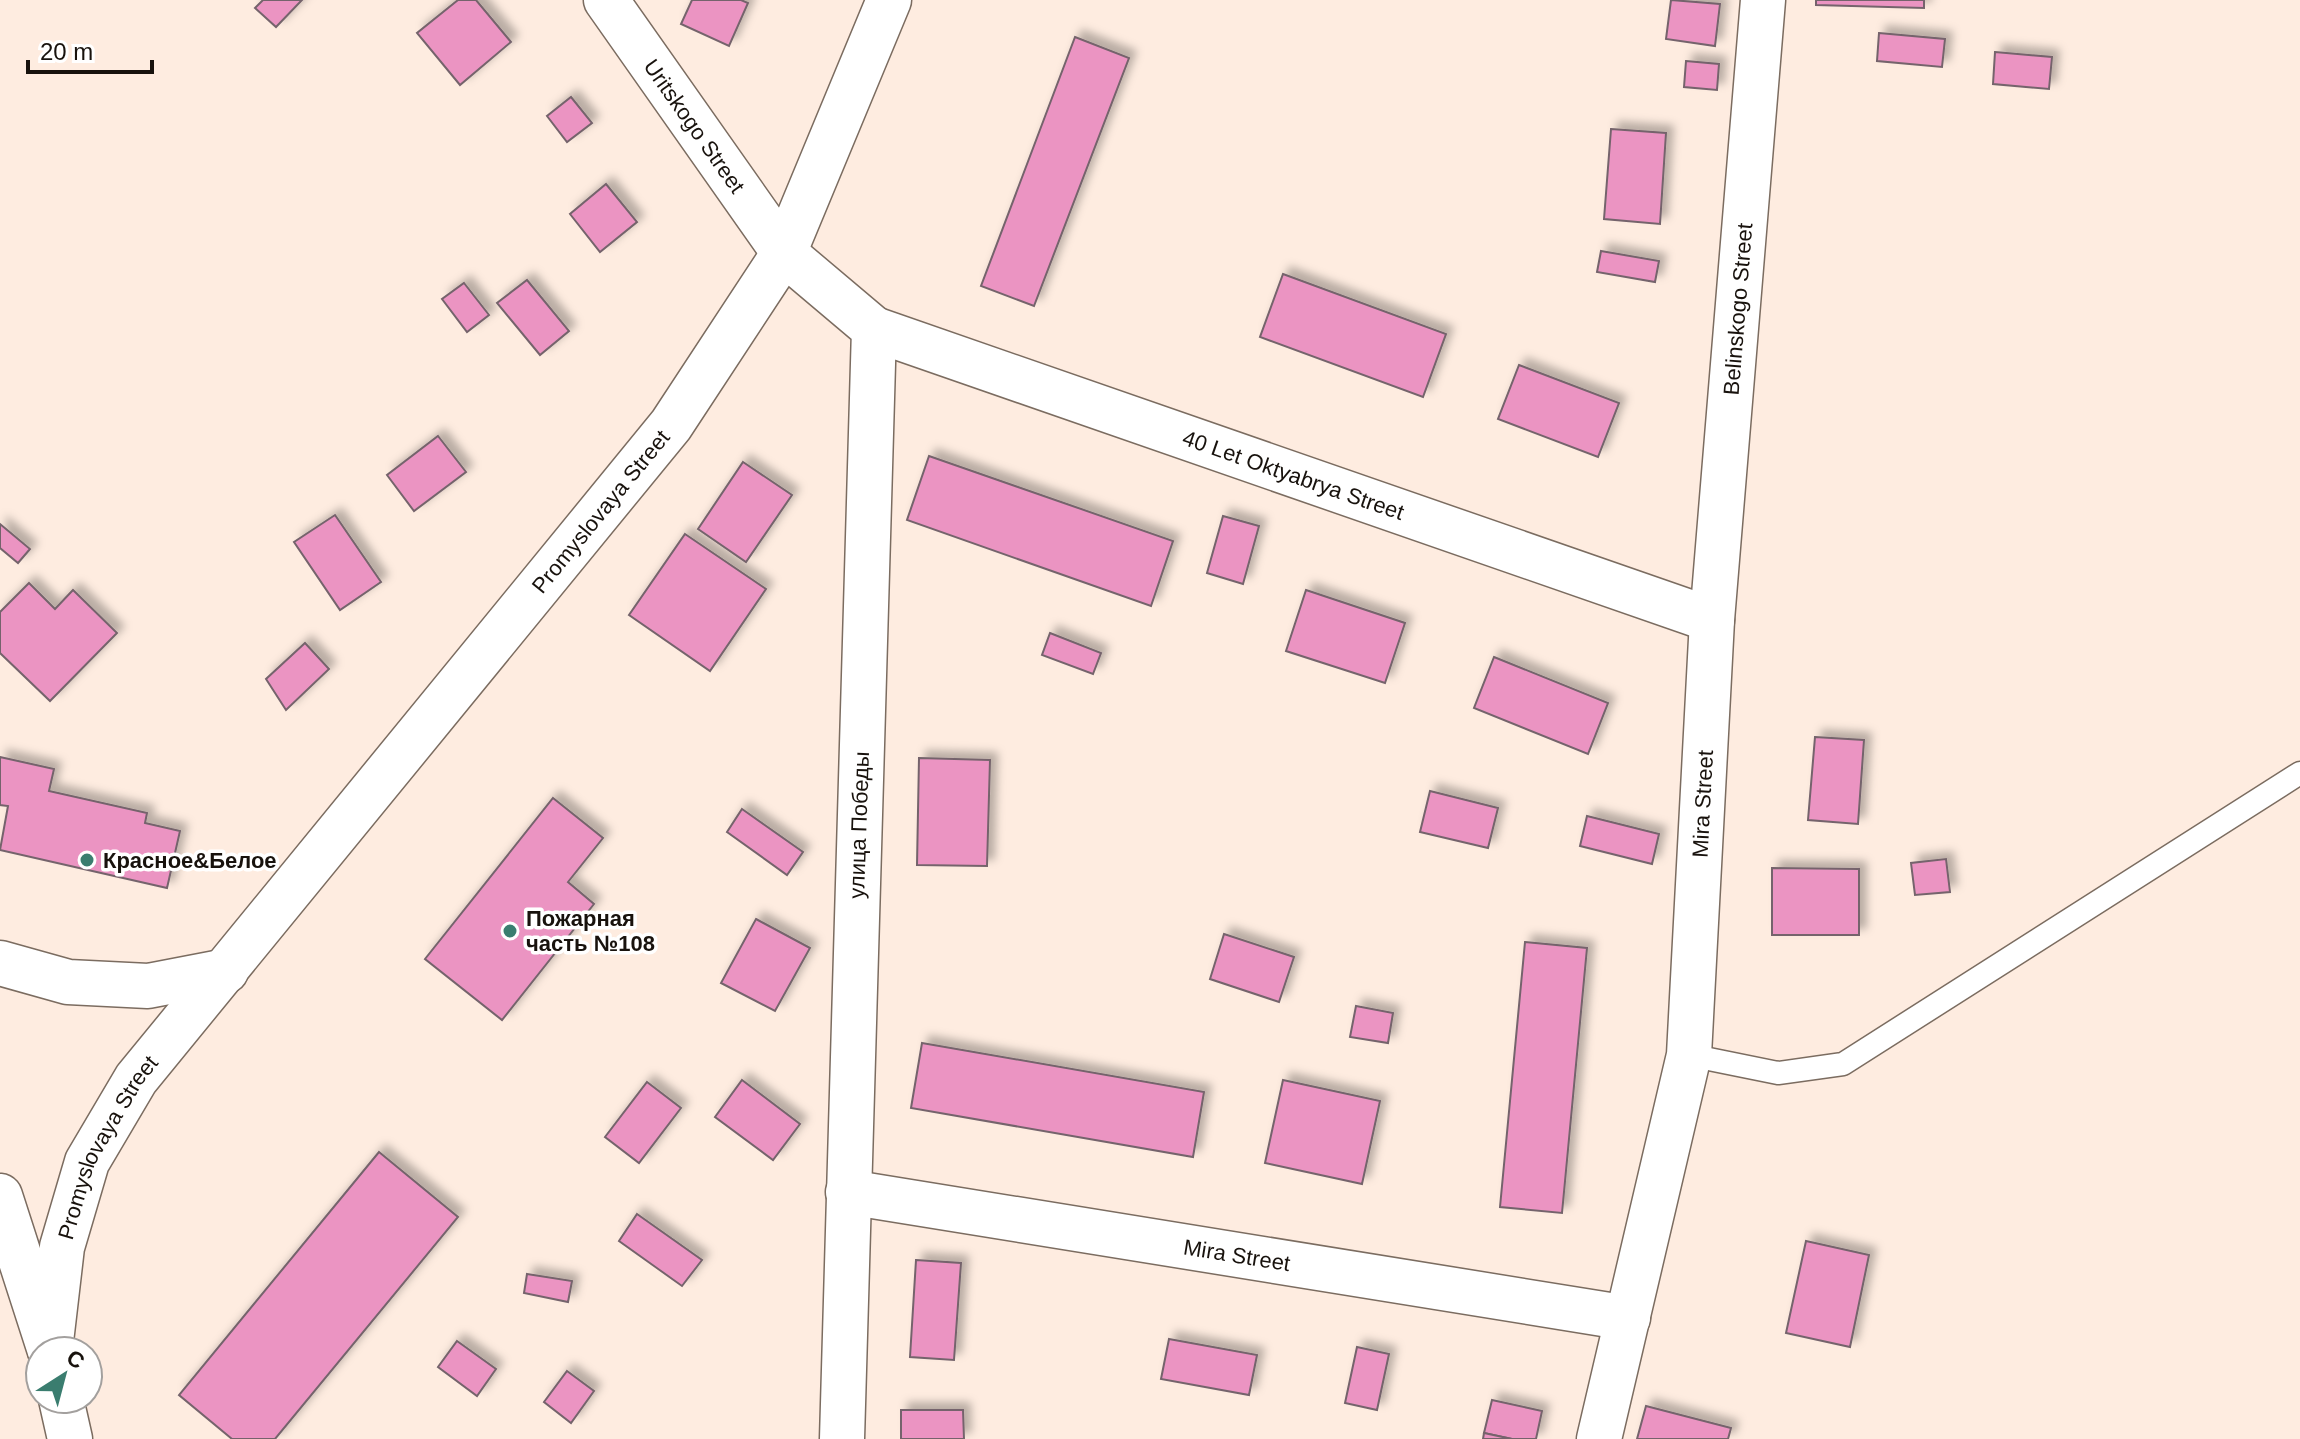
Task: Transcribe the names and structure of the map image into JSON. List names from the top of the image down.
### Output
{
  "streets": {
    "street": [
      "Uritskogo Street",
      "Belinskogo Street",
      "40 Let Oktyabrya Street",
      "Promyslovaya Street",
      "Mira Street",
      "улица Победы"
    ]
  },
  "crossings": [
    ["Uritskogo Street", "Promyslovaya Street"],
    ["Belinskogo Street", "40 Let Oktyabrya Street"],
    ["Belinskogo Street", "Mira Street"],
    ["40 Let Oktyabrya Street", "Mira Street"],
    ["40 Let Oktyabrya Street", "улица Победы"],
    ["Mira Street", "улица Победы"]
  ],
  "places": ["Красное&Белое", "Пожарная часть №108"],
  "scale_bar": "20 m",
  "north": "top right"
}
